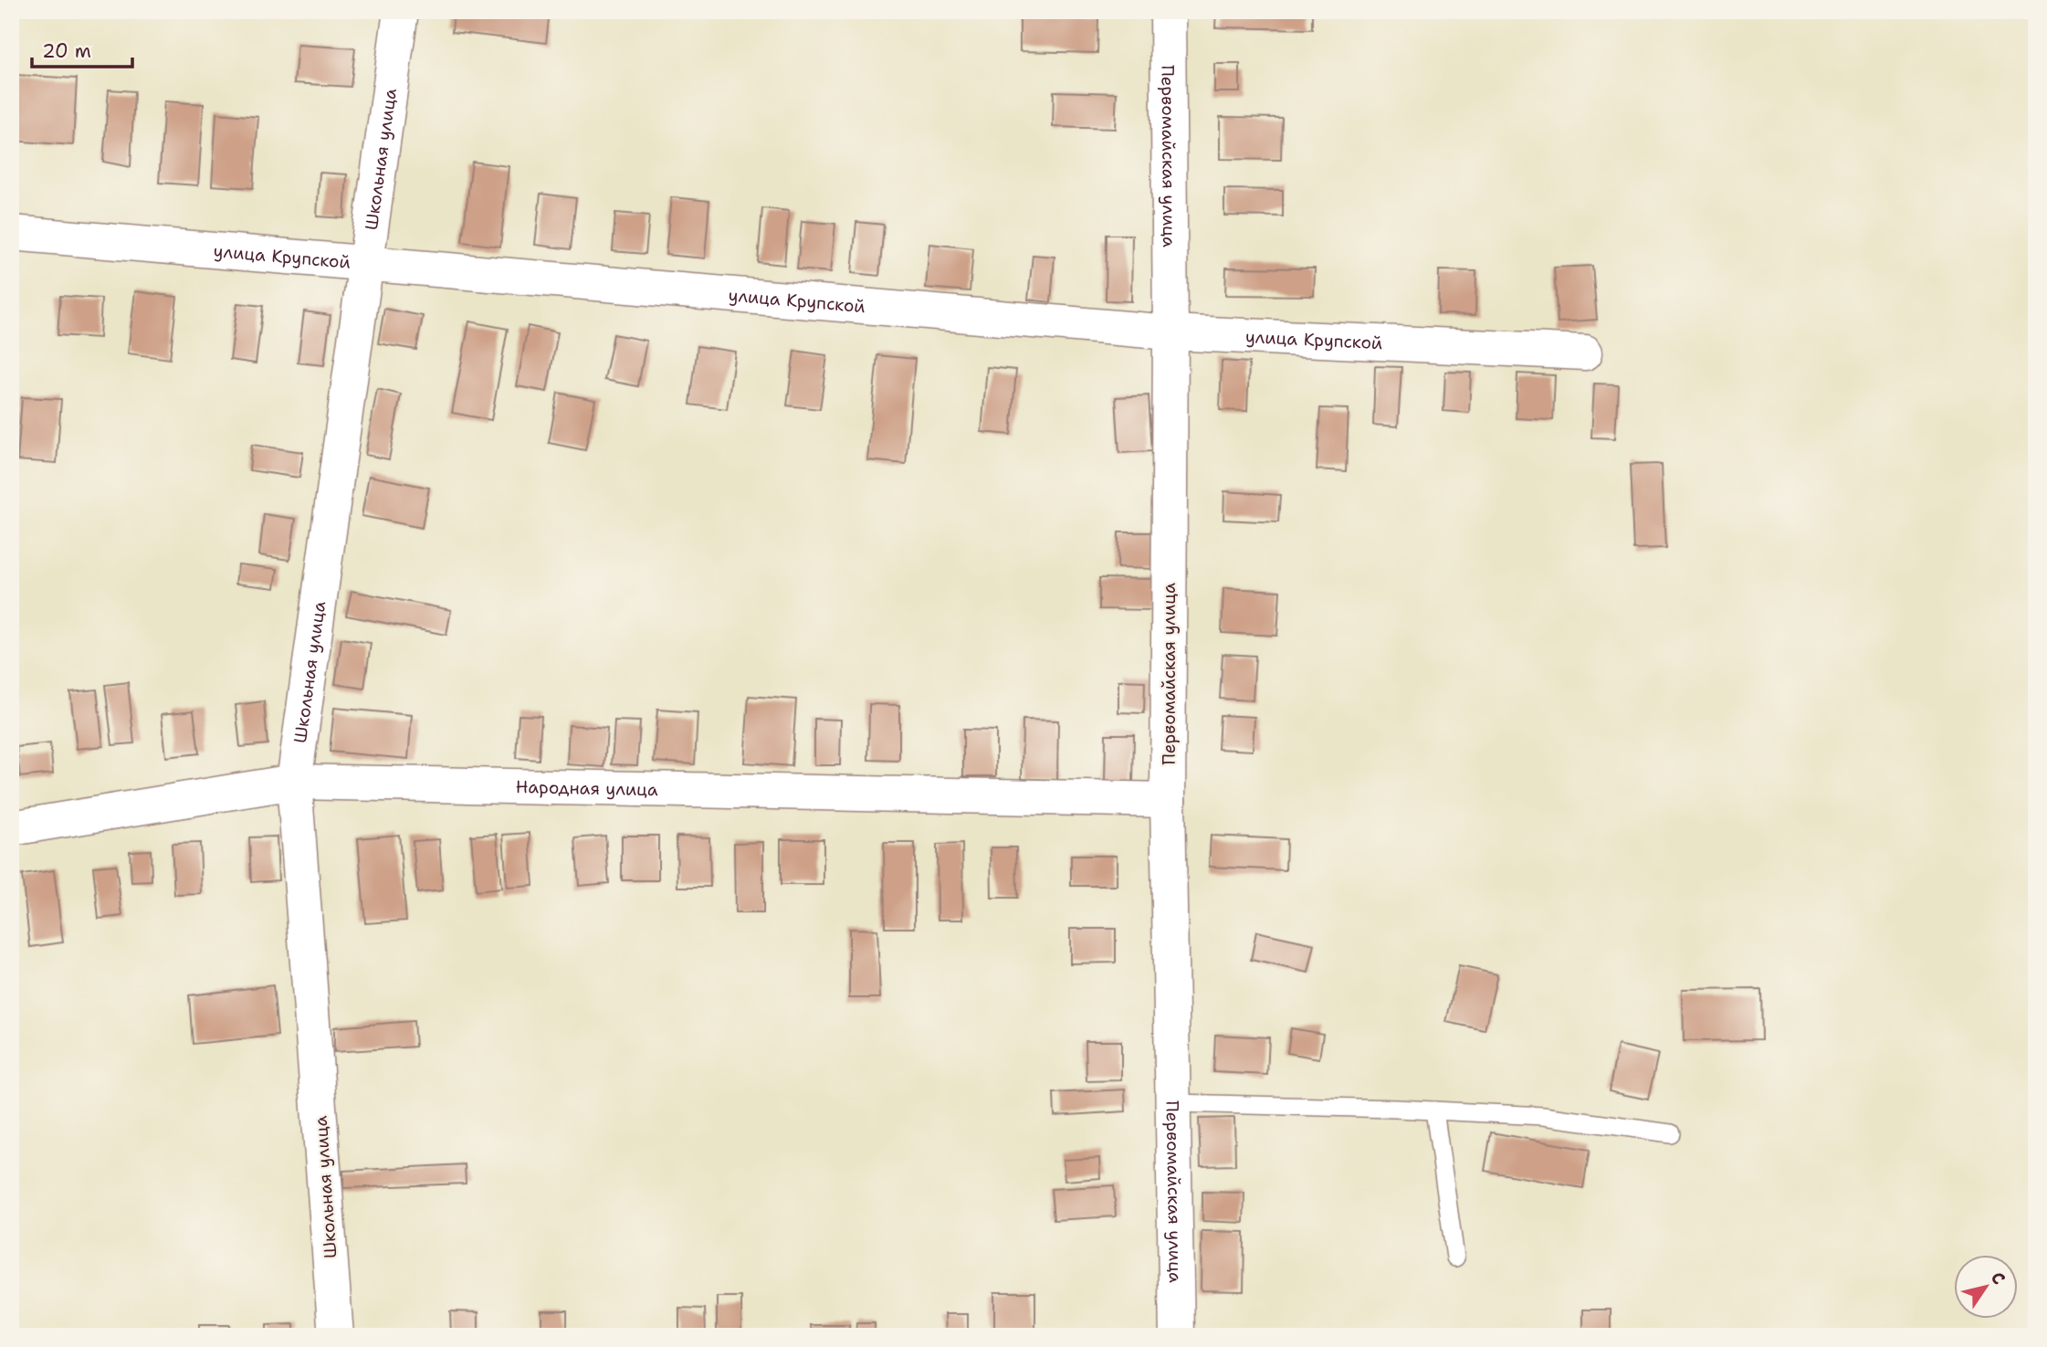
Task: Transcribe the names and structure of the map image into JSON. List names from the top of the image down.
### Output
{
  "streets": {
    "street": [
      "Первомайская улица",
      "Школьная улица",
      "улица Крупской",
      "Народная улица"
    ]
  },
  "crossings": [
    ["Первомайская улица", "улица Крупской"],
    ["Первомайская улица", "Народная улица"],
    ["Школьная улица", "улица Крупской"],
    ["Школьная улица", "Народная улица"]
  ],
  "scale_bar": "20 m",
  "north": "top right"
}
